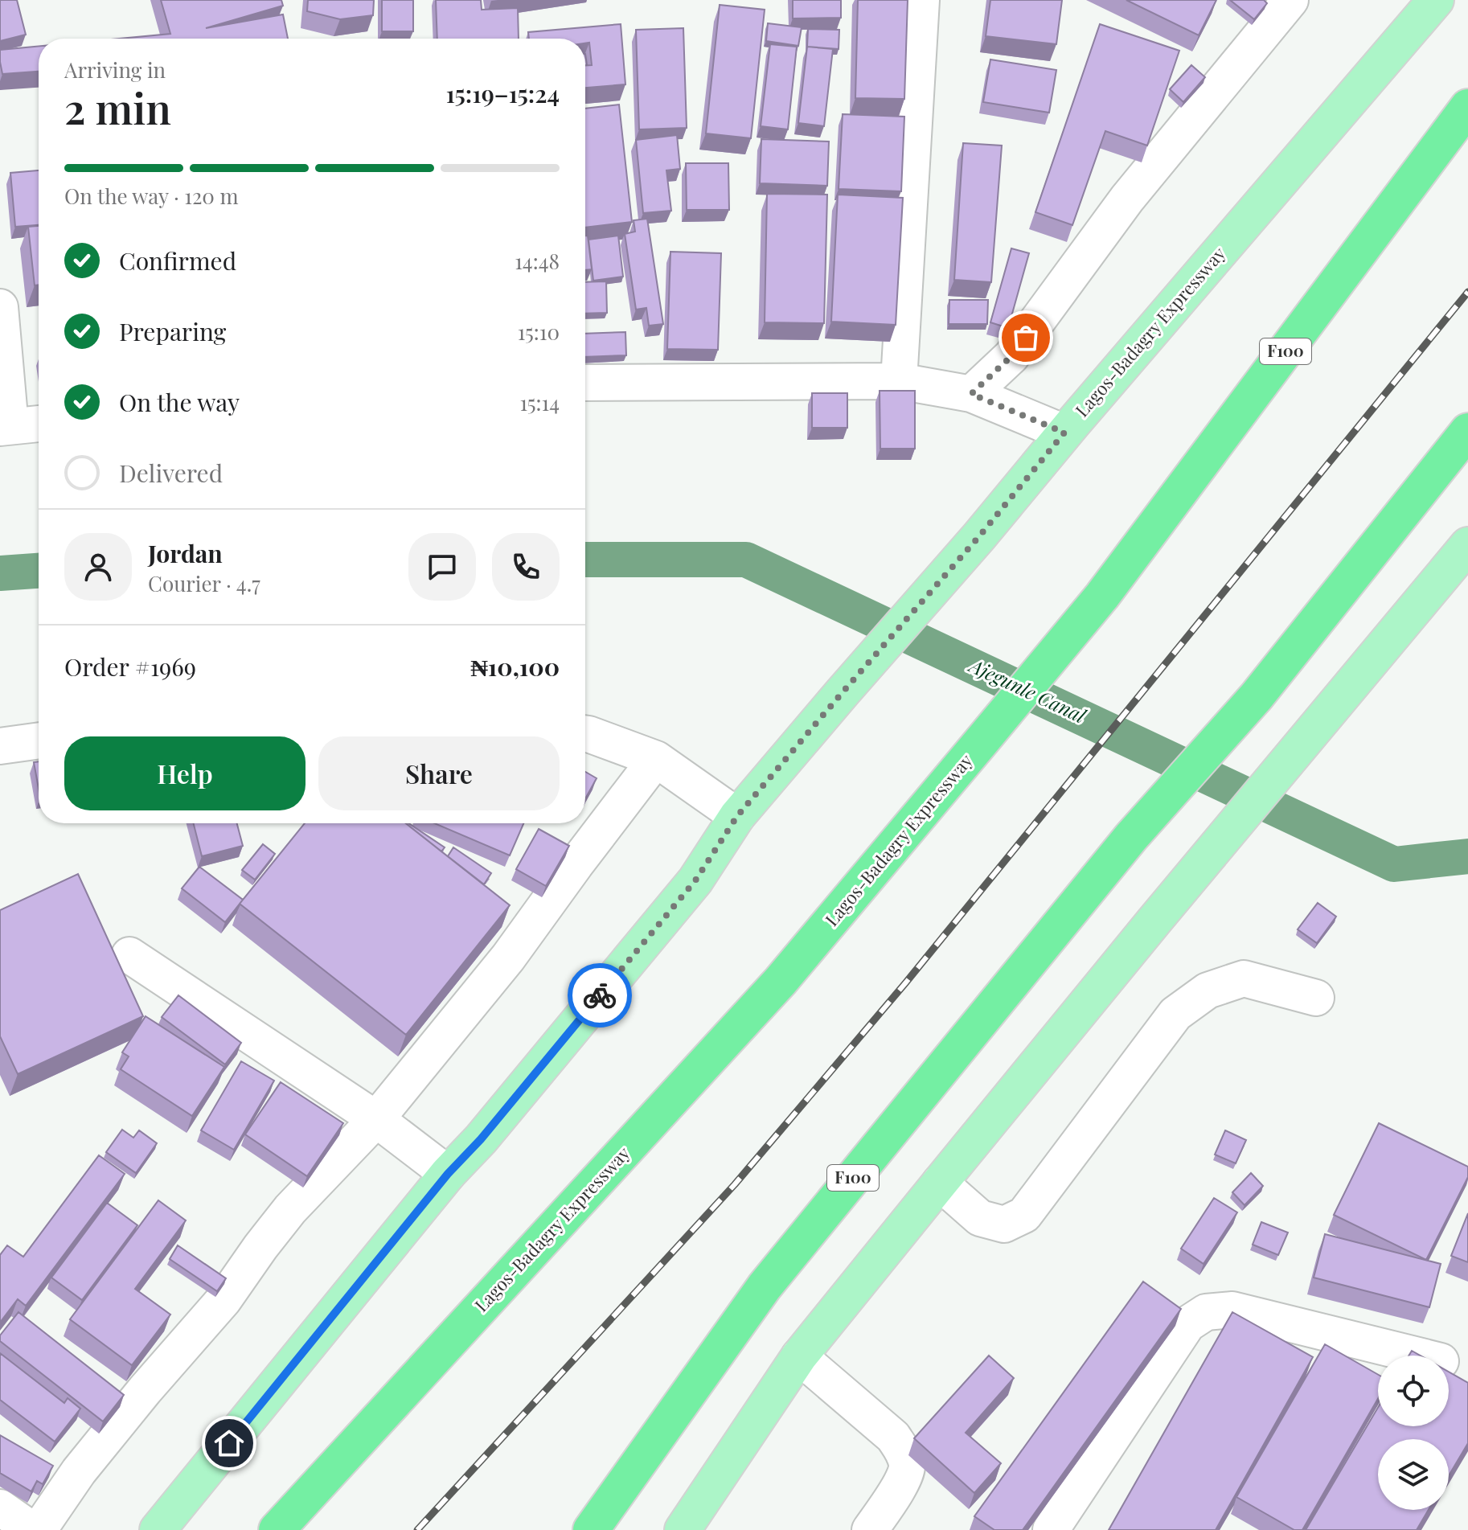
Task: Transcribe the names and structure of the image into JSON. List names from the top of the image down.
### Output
{
  "streets": {
    "highway": ["Lagos-Badagry Expressway", "F100"]
  },
  "water": ["Ajegunle Canal"],
  "page": {
    "heading": ["2 min", "Arriving in", "15:19–15:24"],
    "panel": [
      "Jordan",
      "Courier · 4.7",
      "Order #1969",
      "₦10,100"
    ],
    "bar": "On the way · 120 m",
    "list": [
      ["Confirmed", "14:48"],
      ["Preparing", "15:10"],
      ["On the way", "15:14"],
      "Delivered"
    ],
    "buttons": ["Help", "Share"]
  }
}
